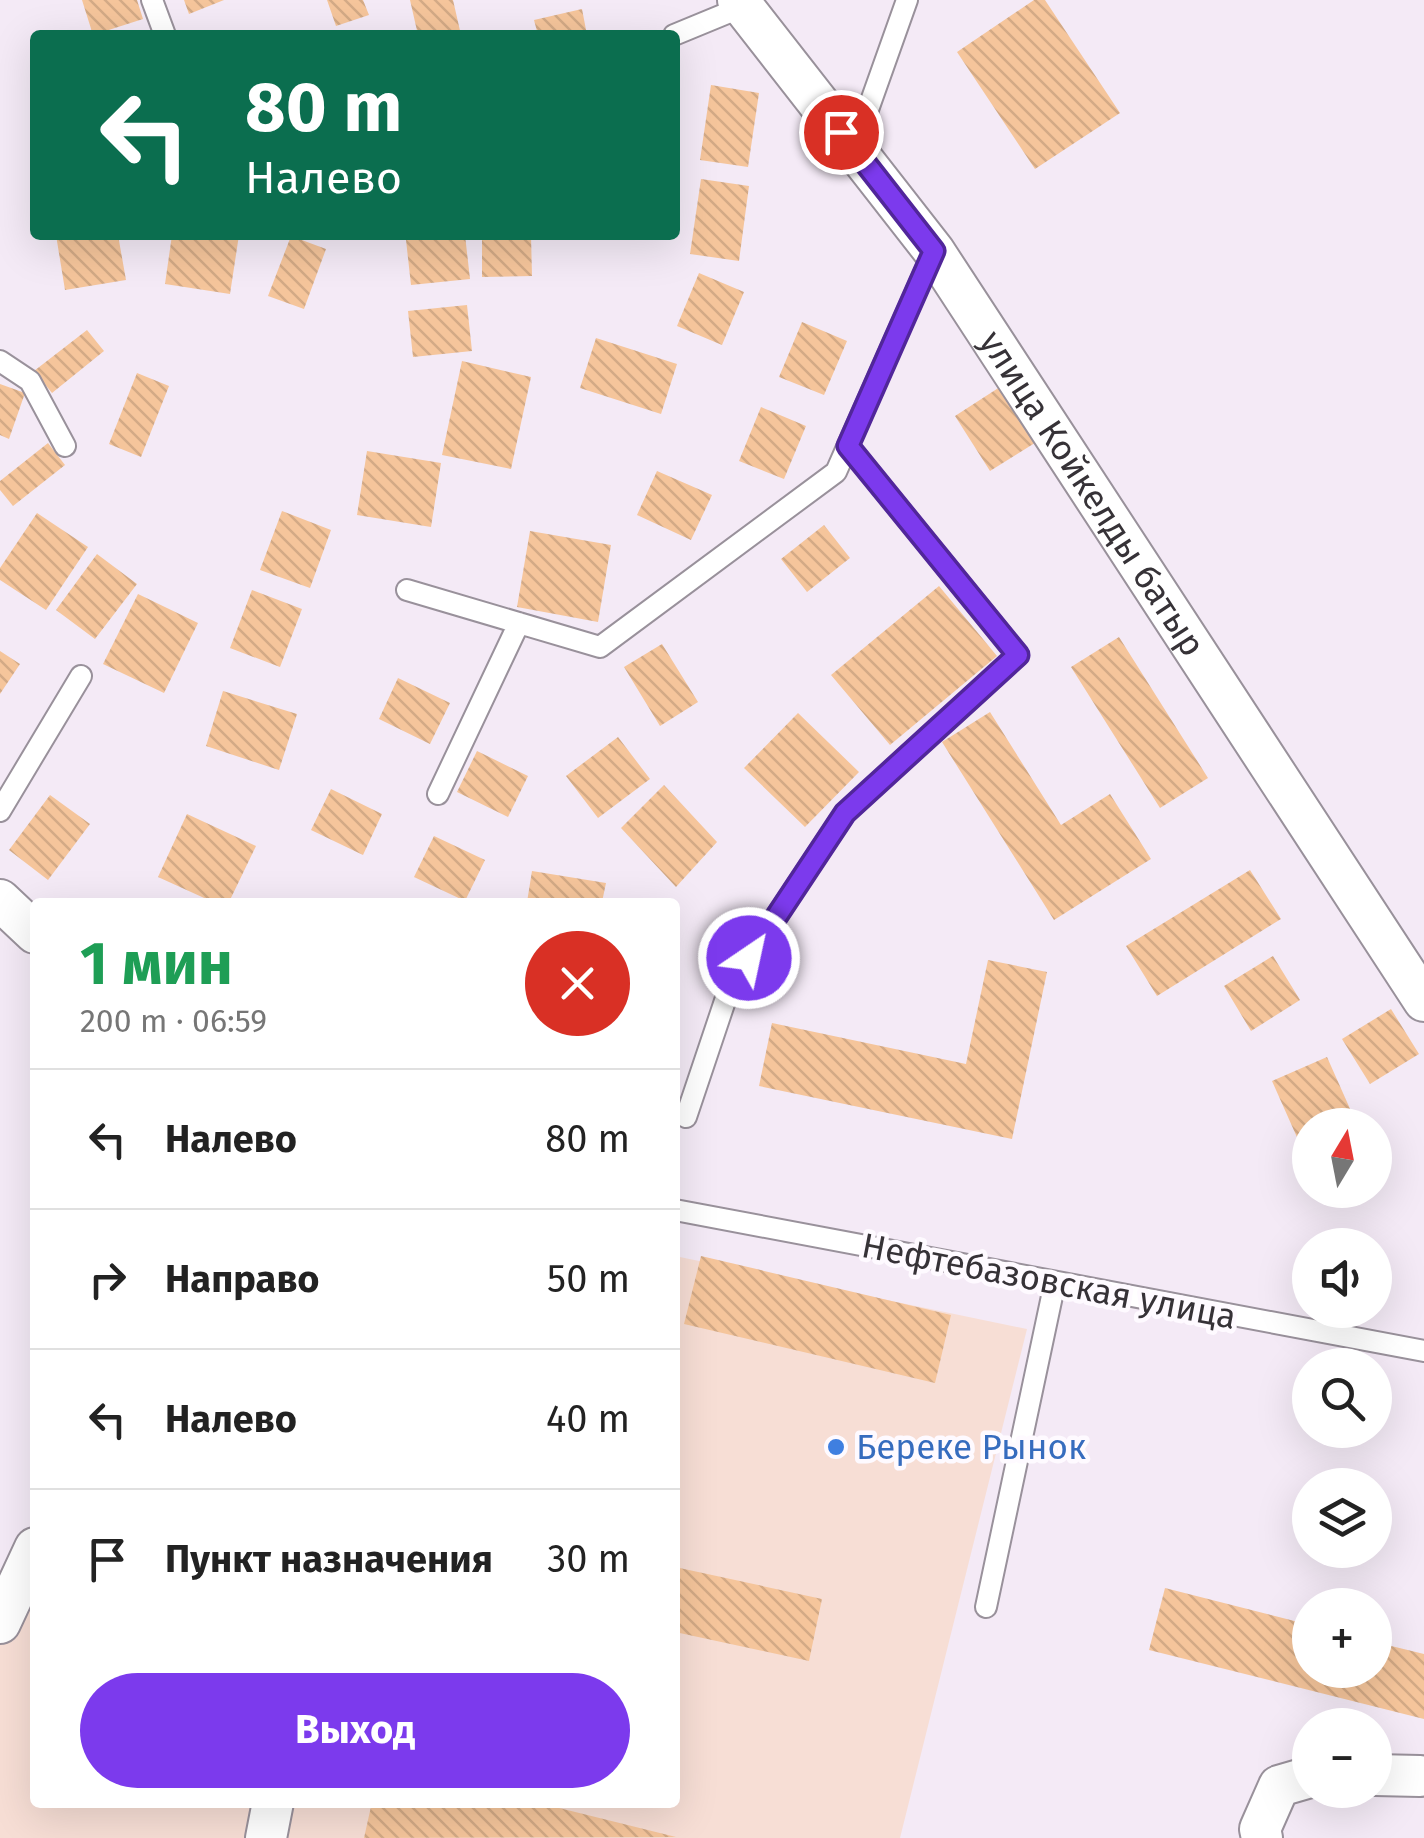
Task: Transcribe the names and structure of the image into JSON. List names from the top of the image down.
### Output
{
  "streets": {
    "street": ["улица Койкелды батыр"],
    "lane": ["Нефтебазовская улица"]
  },
  "places": ["Береке Рынок"],
  "north": "top",
  "page": {
    "turn": ["80 m", "Налево"],
    "heading": ["1 мин", "200 m · 06:59"],
    "list": [
      {
        "name": "Налево",
        "value": "80 m"
      },
      {
        "name": "Направо",
        "value": "50 m"
      },
      {
        "name": "Налево",
        "value": "40 m"
      },
      {
        "name": "Пункт назначения",
        "value": "30 m"
      }
    ],
    "map_buttons": ["+", "−"],
    "buttons": "Выход"
  }
}
